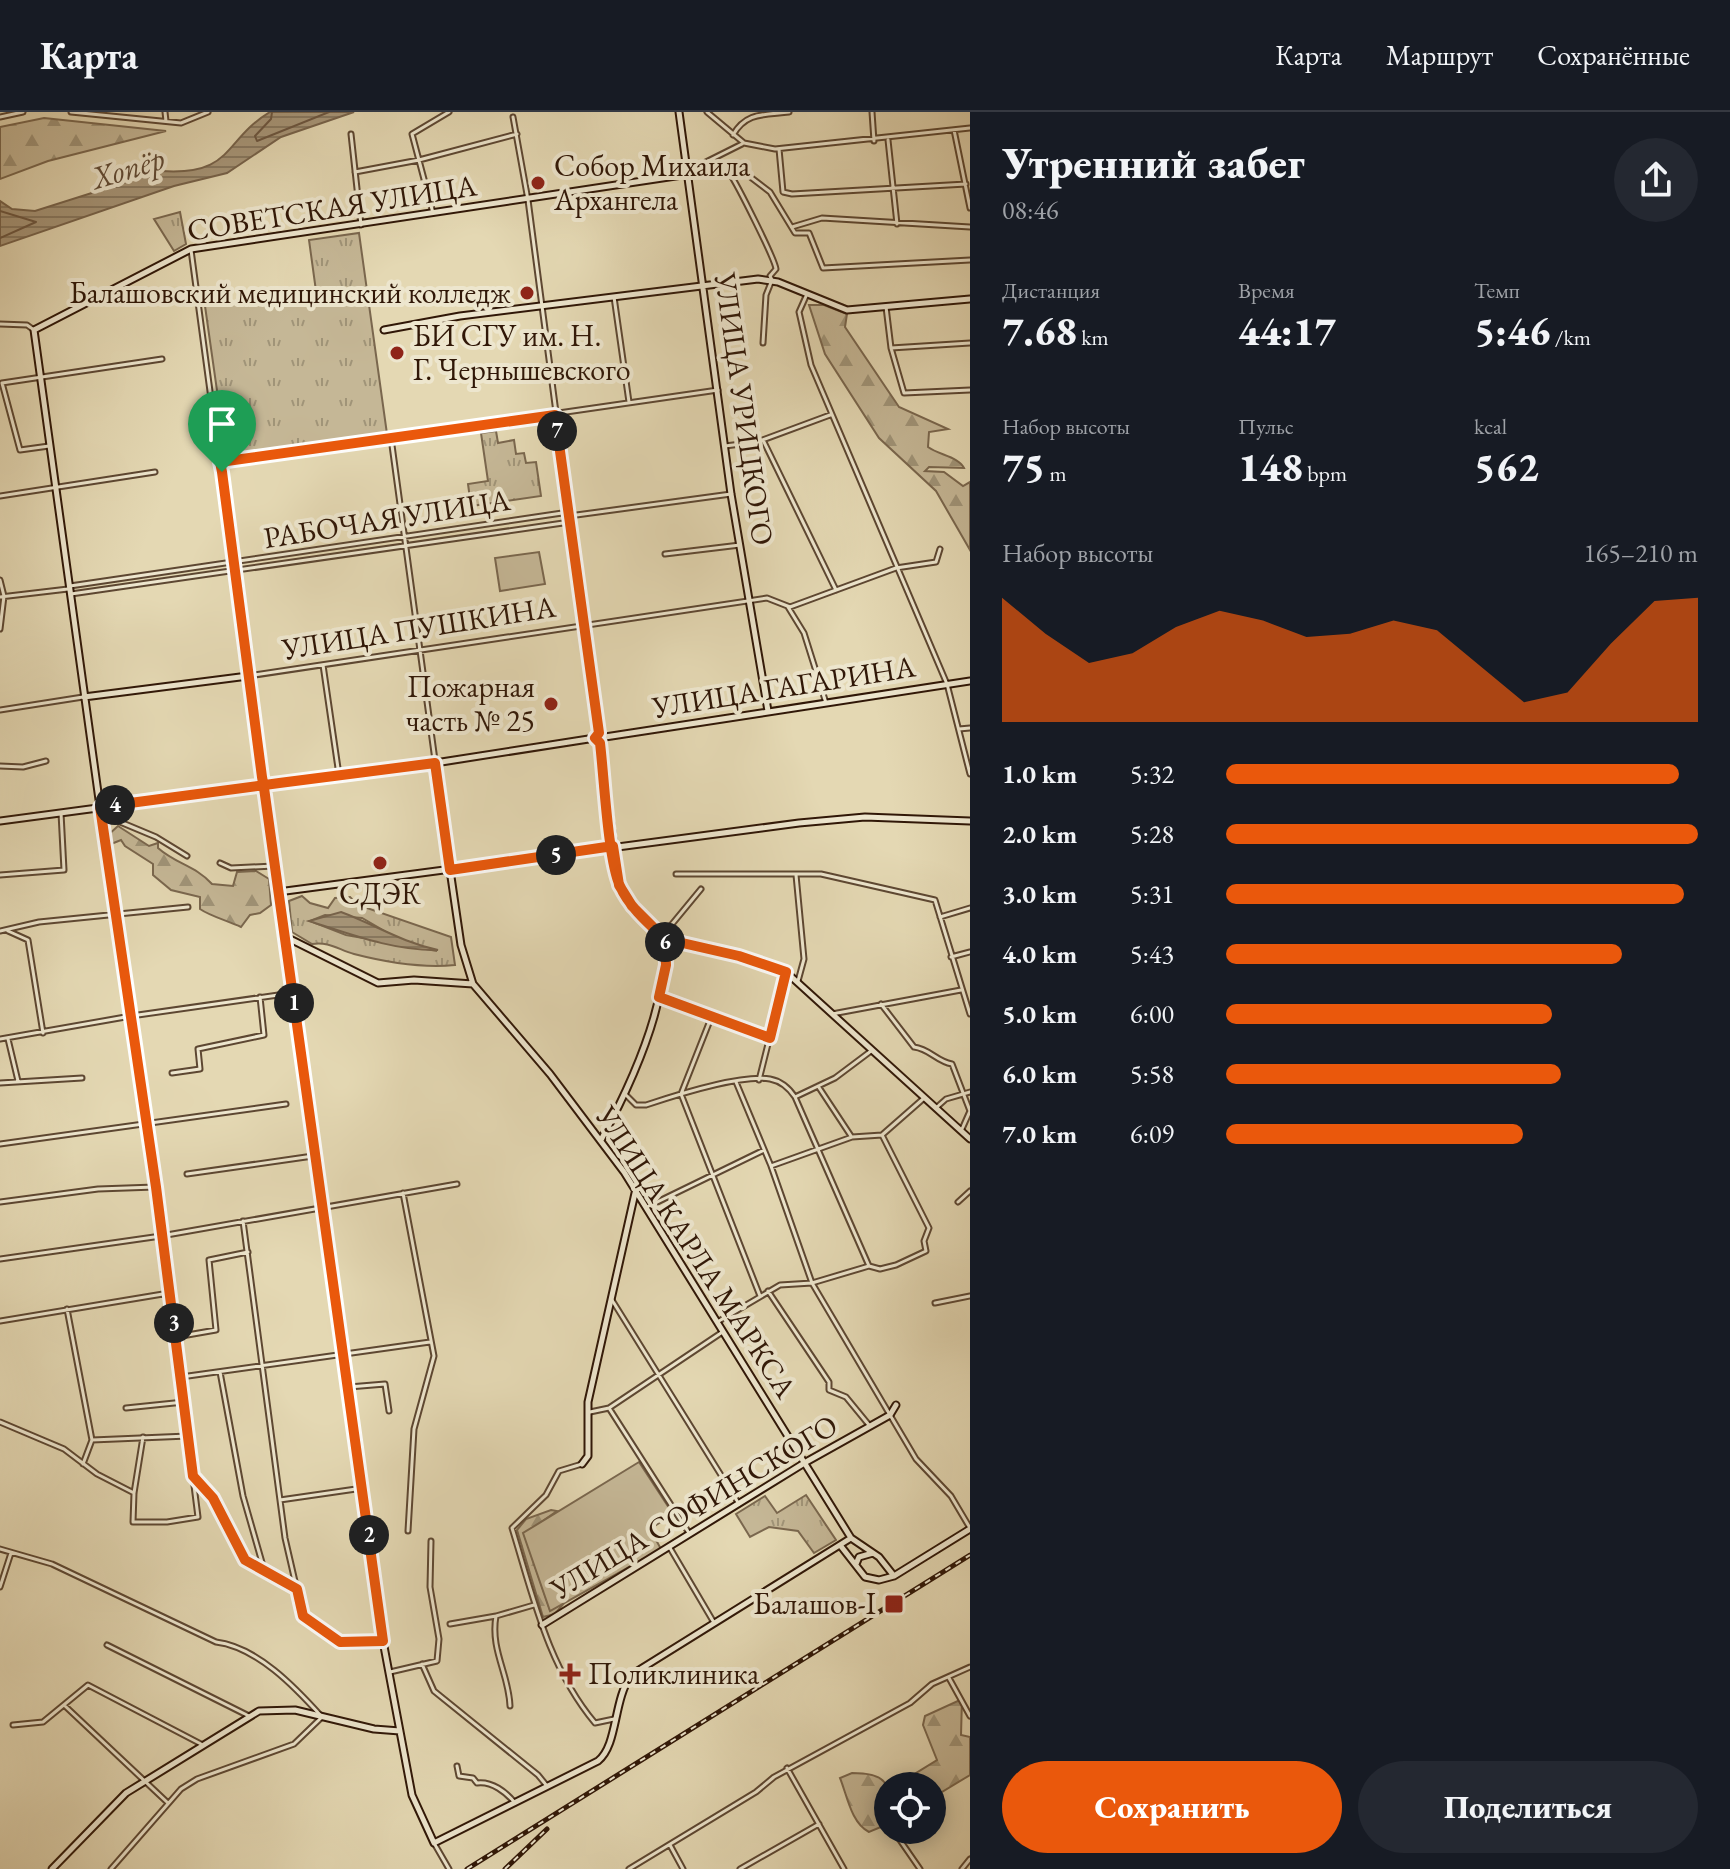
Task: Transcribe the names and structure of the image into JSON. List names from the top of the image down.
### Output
{
  "streets": {
    "street": [
      "СОВЕТСКАЯ УЛИЦА",
      "УЛИЦА УРИЦКОГО",
      "РАБОЧАЯ УЛИЦА",
      "УЛИЦА ПУШКИНА",
      "УЛИЦА ГАГАРИНА",
      "УЛИЦА КАРЛА МАРКСА",
      "УЛИЦА СОФИНСКОГО"
    ]
  },
  "crossings": [
    ["СОВЕТСКАЯ УЛИЦА", "УЛИЦА УРИЦКОГО"],
    ["УЛИЦА УРИЦКОГО", "РАБОЧАЯ УЛИЦА"],
    ["УЛИЦА УРИЦКОГО", "УЛИЦА ПУШКИНА"],
    ["УЛИЦА УРИЦКОГО", "УЛИЦА ГАГАРИНА"],
    ["РАБОЧАЯ УЛИЦА", "УЛИЦА КАРЛА МАРКСА"],
    ["УЛИЦА ПУШКИНА", "УЛИЦА КАРЛА МАРКСА"],
    ["УЛИЦА ГАГАРИНА", "УЛИЦА КАРЛА МАРКСА"],
    ["УЛИЦА КАРЛА МАРКСА", "УЛИЦА СОФИНСКОГО"]
  ],
  "water": ["Хопёр"],
  "places": {
    "other": [
      "Собор Михаила Архангела",
      "Балашовский медицинский колледж",
      "БИ СГУ им. Н. Г. Чернышевского",
      "Пожарная часть № 25",
      "СДЭК"
    ],
    "transit": ["Балашов-I"],
    "health": ["Поликлиника"]
  },
  "page": {
    "header": "Карта",
    "nav": ["Карта", "Маршрут", "Сохранённые"],
    "heading": ["Утренний забег", "08:46"],
    "stats": [
      ["Дистанция", "7.68 km"],
      ["Время", "44:17"],
      ["Темп", "5:46 /km"],
      ["Набор высоты", "75 m"],
      ["Пульс", "148 bpm"],
      ["kcal", "562"]
    ],
    "pins": [
      "7",
      "4",
      "5",
      "6",
      "1",
      "3",
      "2"
    ],
    "chart": ["Набор высоты", "165–210 m"],
    "list": [
      {
        "name": "1.0 km",
        "note": "5:32"
      },
      {
        "name": "2.0 km",
        "note": "5:28"
      },
      {
        "name": "3.0 km",
        "note": "5:31"
      },
      {
        "name": "4.0 km",
        "note": "5:43"
      },
      {
        "name": "5.0 km",
        "note": "6:00"
      },
      {
        "name": "6.0 km",
        "note": "5:58"
      },
      {
        "name": "7.0 km",
        "note": "6:09"
      }
    ],
    "buttons": ["Сохранить", "Поделиться"]
  }
}
